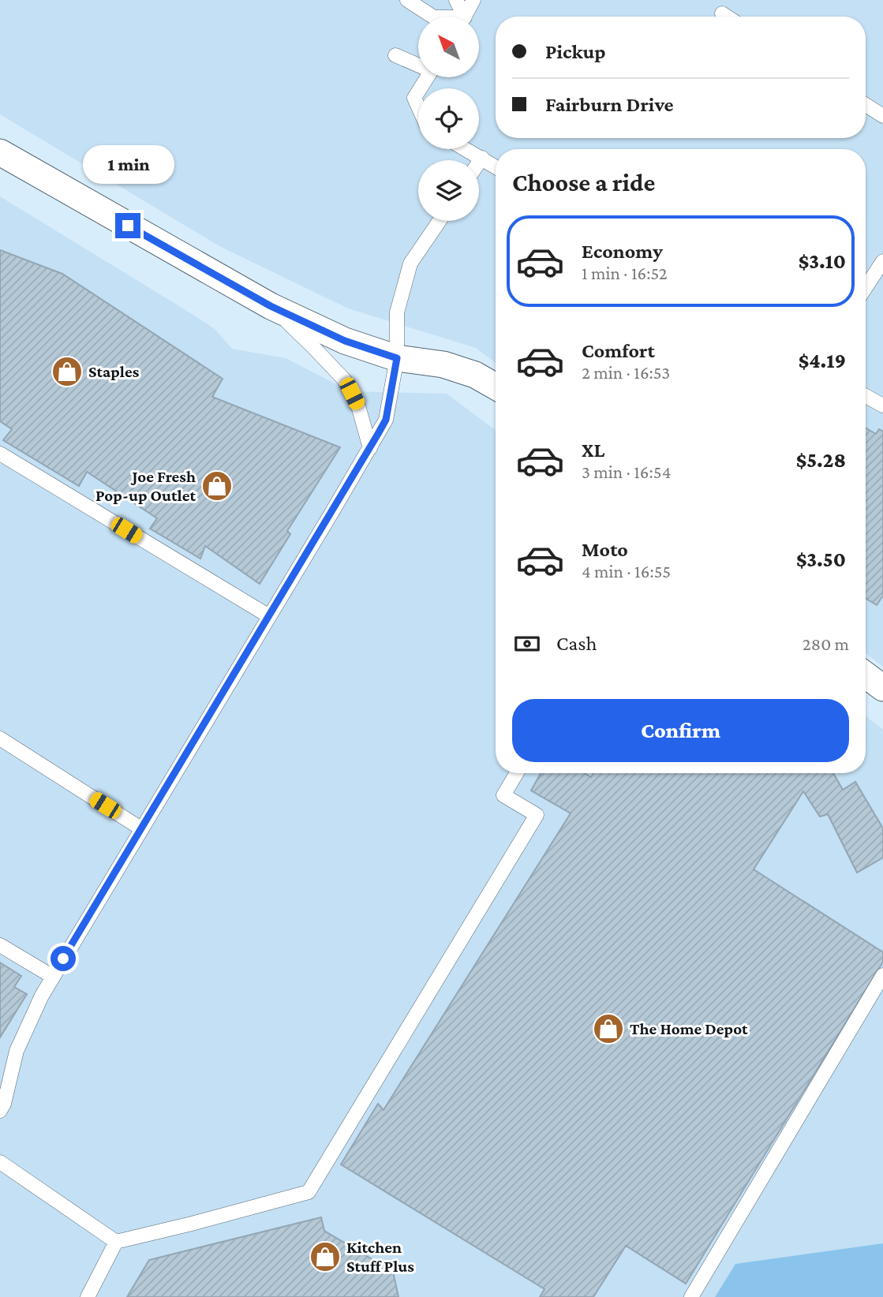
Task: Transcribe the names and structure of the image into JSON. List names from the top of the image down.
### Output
{
  "places": {
    "shop": [
      "Staples",
      "Joe Fresh Pop-up Outlet",
      "The Home Depot",
      "Kitchen Stuff Plus"
    ]
  },
  "north": "top left",
  "page": {
    "banner": ["Pickup", "Fairburn Drive"],
    "bubble": "1 min",
    "heading": "Choose a ride",
    "list": [
      {
        "name": "Economy",
        "note": "1 min · 16:52",
        "value": "$3.10"
      },
      {
        "name": "Comfort",
        "note": "2 min · 16:53",
        "value": "$4.19"
      },
      {
        "name": "XL",
        "note": "3 min · 16:54",
        "value": "$5.28"
      },
      {
        "name": "Moto",
        "note": "4 min · 16:55",
        "value": "$3.50"
      }
    ],
    "pay": ["Cash", "280 m"],
    "buttons": "Confirm"
  }
}
